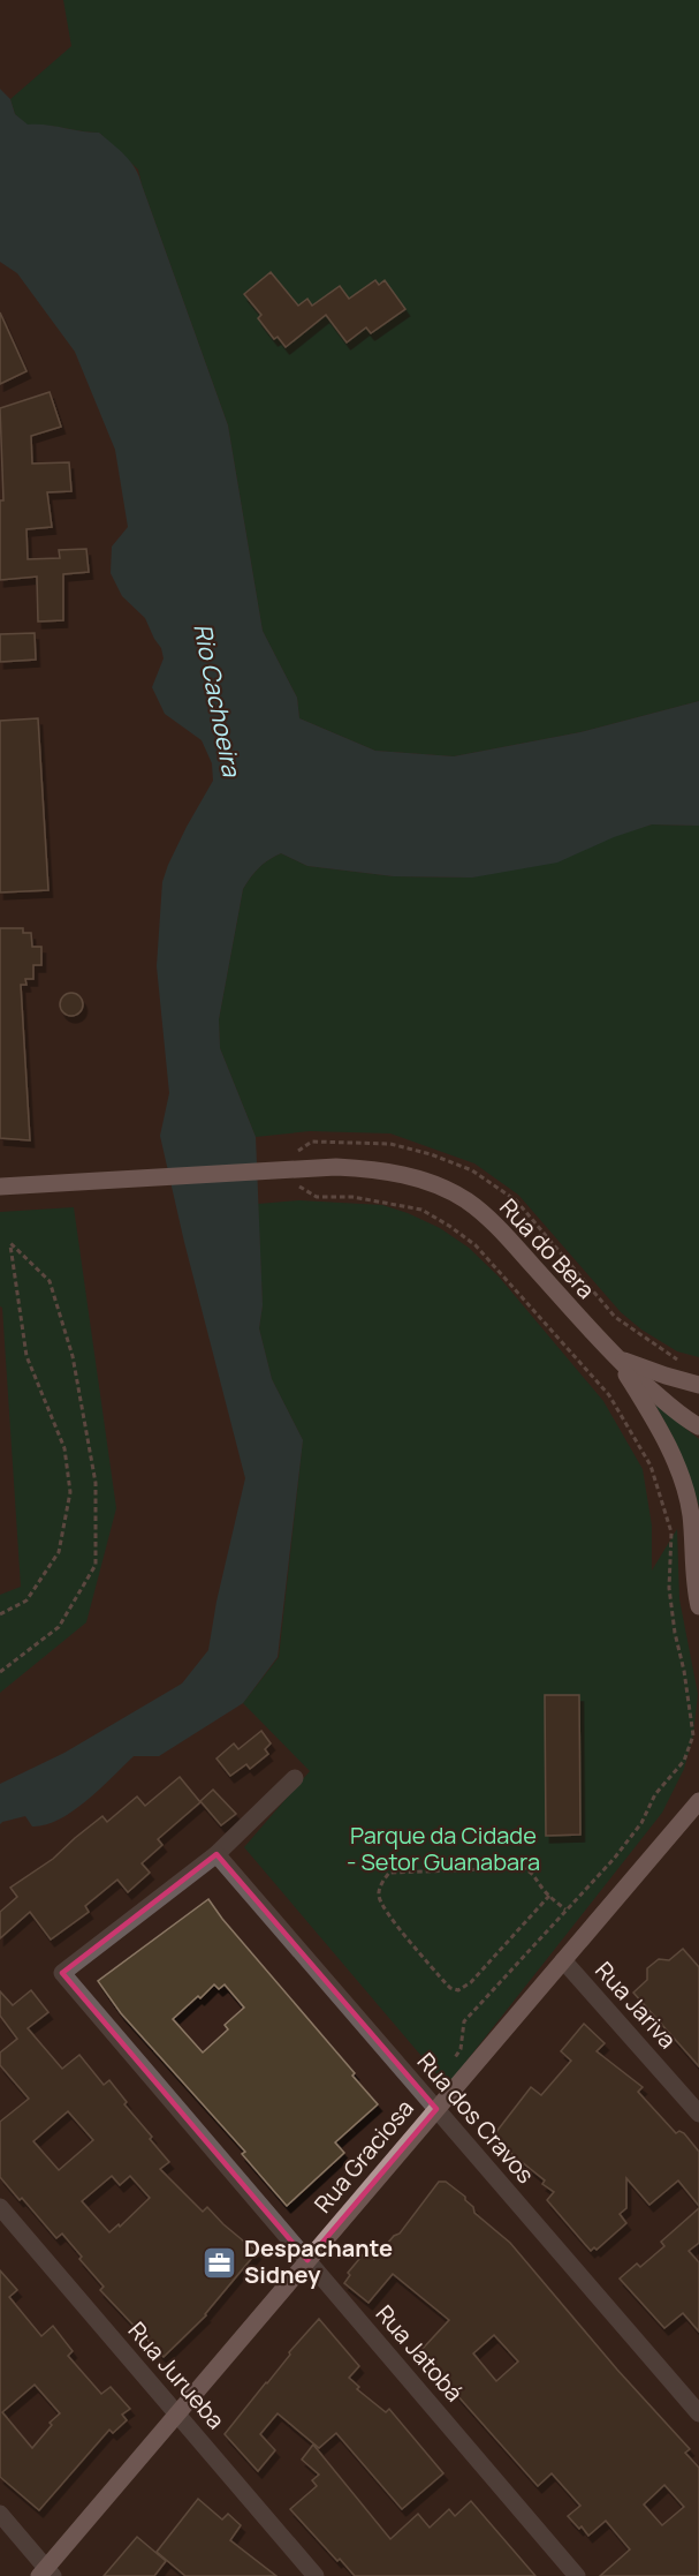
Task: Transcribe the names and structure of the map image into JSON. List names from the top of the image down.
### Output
{
  "streets": {
    "main road": ["Rua do Bera", "Rua Graciosa"],
    "street": [
      "Rua Jariva",
      "Rua dos Cravos",
      "Rua Jatobá",
      "Rua Jurueba"
    ]
  },
  "crossings": [
    ["Rua Jariva", "Rua Graciosa"],
    ["Rua dos Cravos", "Rua Graciosa"],
    ["Rua dos Cravos", "Rua Jatobá"],
    ["Rua Graciosa", "Rua Jatobá"],
    ["Rua Graciosa", "Rua Jurueba"]
  ],
  "water": ["Rio Cachoeira"],
  "parks": ["Parque da Cidade - Setor Guanabara"],
  "places": {
    "office": ["Despachante Sidney"]
  }
}
